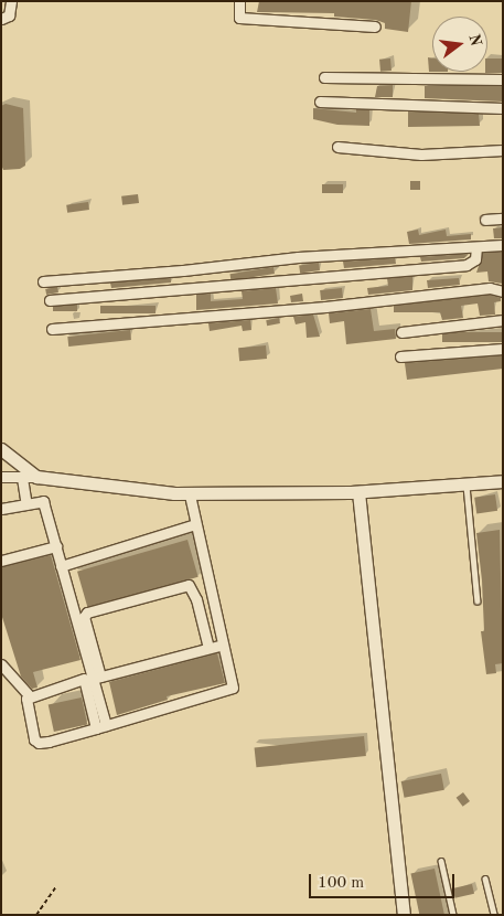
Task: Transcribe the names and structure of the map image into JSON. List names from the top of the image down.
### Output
{
  "scale_bar": "100 m",
  "north": "right"
}
